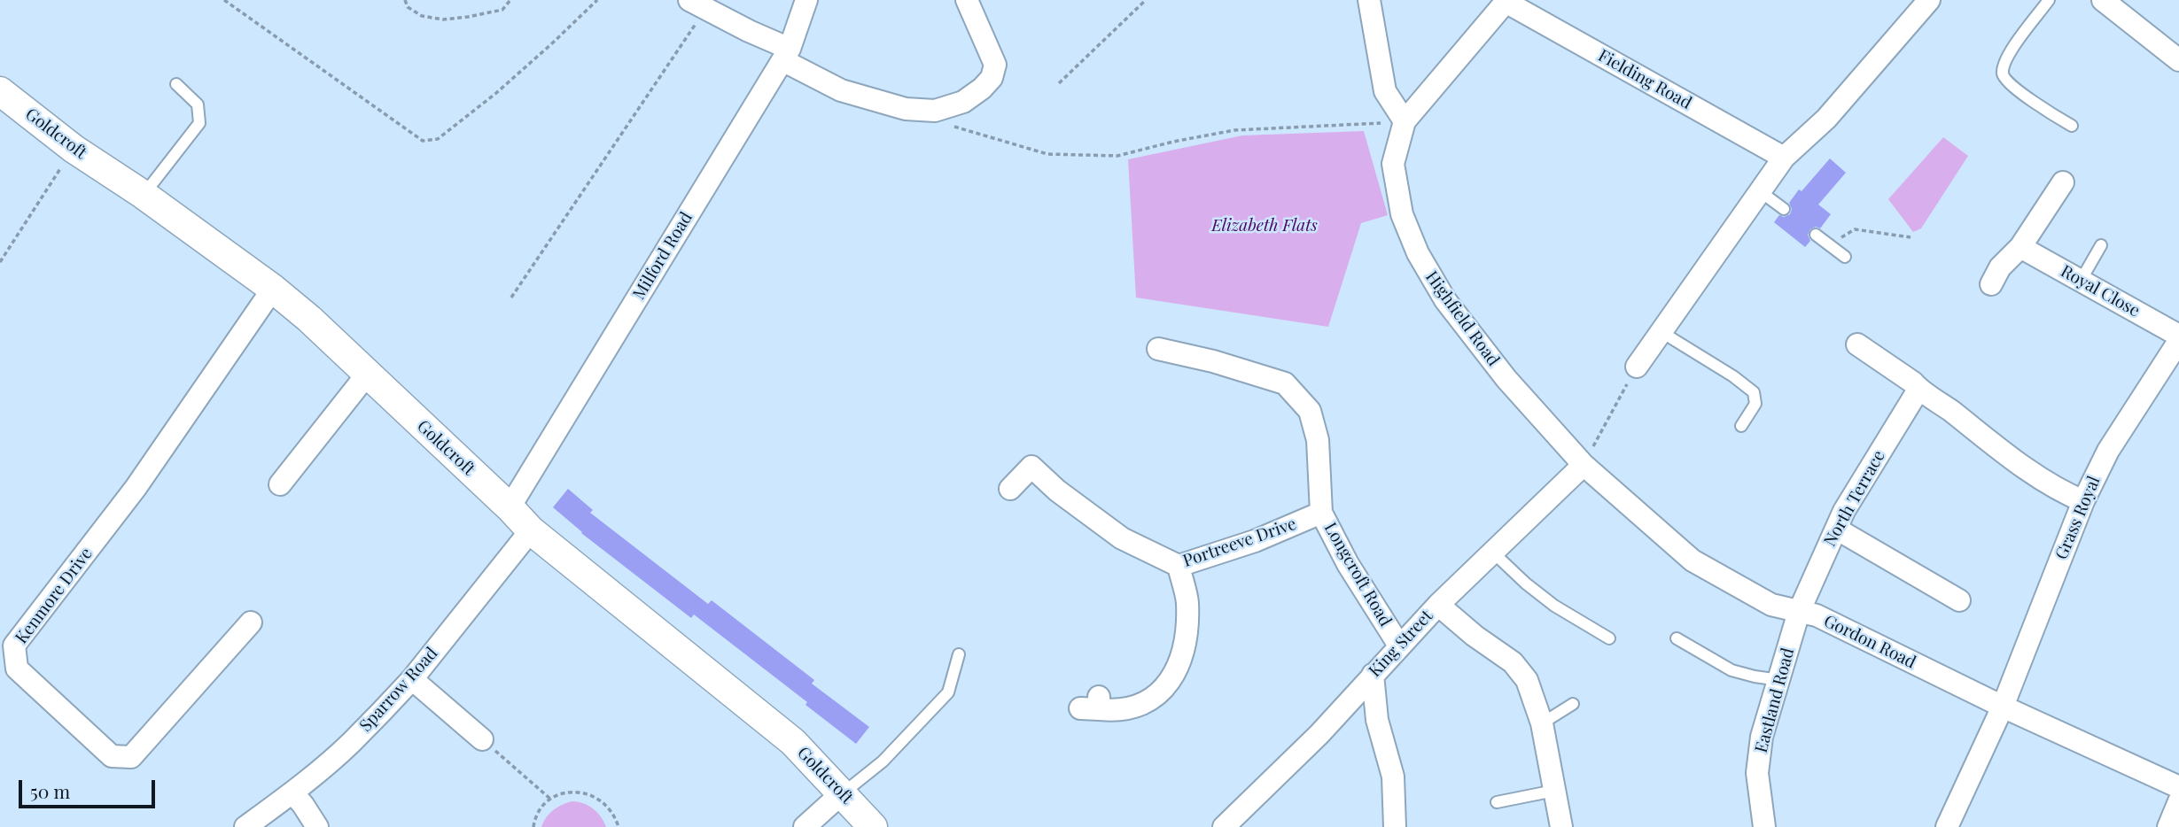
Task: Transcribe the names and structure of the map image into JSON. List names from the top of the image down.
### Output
{
  "streets": {
    "street": [
      "Fielding Road",
      "Goldcroft",
      "Milford Road",
      "Royal Close",
      "Highfield Road",
      "North Terrace",
      "Grass Royal",
      "Portreeve Drive",
      "Longcroft Road",
      "Kenmore Drive",
      "Gordon Road",
      "King Street",
      "Sparrow Road",
      "Eastland Road"
    ]
  },
  "crossings": [
    ["Fielding Road", "Highfield Road"],
    ["Goldcroft", "Milford Road"],
    ["Goldcroft", "Kenmore Drive"],
    ["Goldcroft", "Sparrow Road"],
    ["Highfield Road", "Gordon Road"],
    ["Highfield Road", "King Street"],
    ["North Terrace", "Gordon Road"],
    ["North Terrace", "Eastland Road"],
    ["Grass Royal", "Gordon Road"],
    ["Portreeve Drive", "Longcroft Road"],
    ["Longcroft Road", "King Street"],
    ["Gordon Road", "King Street"],
    ["Gordon Road", "Eastland Road"]
  ],
  "parks": ["Elizabeth Flats"],
  "scale_bar": "50 m"
}
